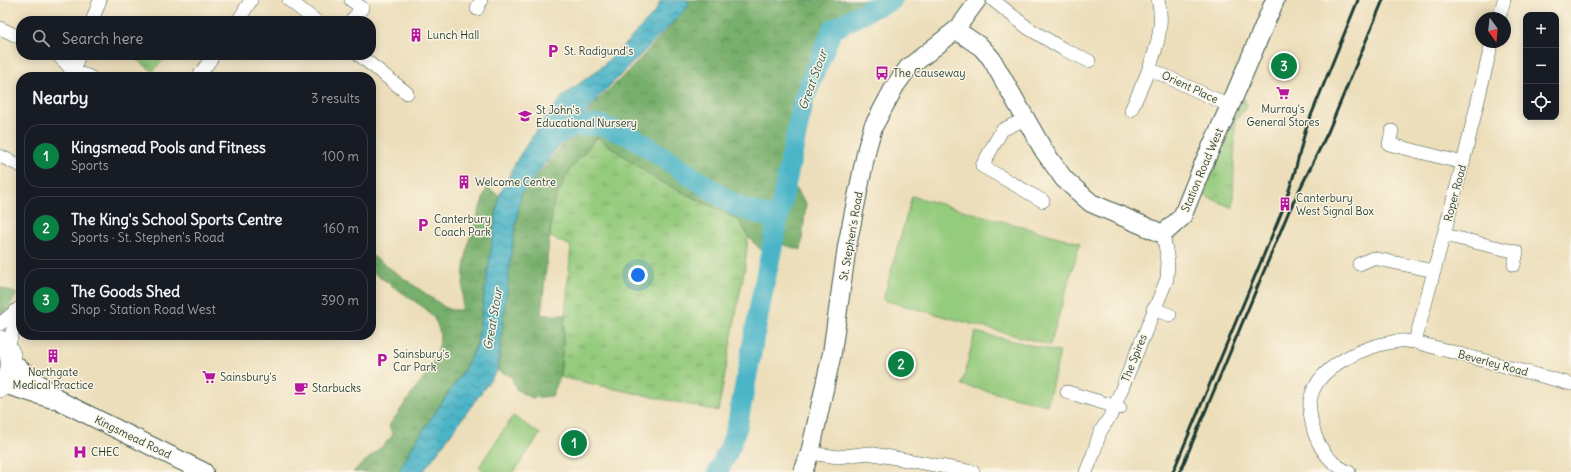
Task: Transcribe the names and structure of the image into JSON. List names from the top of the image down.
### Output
{
  "streets": {
    "main road": ["Station Road West", "St. Stephen's Road", "Kingsmead Road"],
    "street": [
      "Orient Place",
      "Roper Road",
      "The Spires",
      "Beverley Road"
    ]
  },
  "crossings": [
    ["Orient Place", "Station Road West"],
    ["Station Road West", "The Spires"],
    ["Roper Road", "Beverley Road"]
  ],
  "water": ["Great Stour"],
  "places": {
    "building": [
      "Lunch Hall",
      "Welcome Centre",
      "Canterbury West Signal Box",
      "Northgate Medical Practice"
    ],
    "parking": ["St. Radigund's", "Canterbury Coach Park", "Sainsbury's Car Park"],
    "bus stop": ["The Causeway"],
    "supermarket": ["Murray's General Stores", "Sainsbury's"],
    "school or university": ["St John's Educational Nursery"],
    "cafe": ["Starbucks"],
    "hospital": ["CHEC"]
  },
  "north": "bottom",
  "page": {
    "map_buttons": ["+", "−"],
    "search": "Search here",
    "pins": ["3", "2", "1"],
    "heading": ["Nearby", "3 results"],
    "list": [
      {
        "mark": "1",
        "name": "Kingsmead Pools and Fitness",
        "note": "Sports",
        "value": "100 m"
      },
      {
        "mark": "2",
        "name": "The King's School Sports Centre",
        "note": "Sports · St. Stephen's Road",
        "value": "160 m"
      },
      {
        "mark": "3",
        "name": "The Goods Shed",
        "note": "Shop · Station Road West",
        "value": "390 m"
      }
    ]
  }
}
